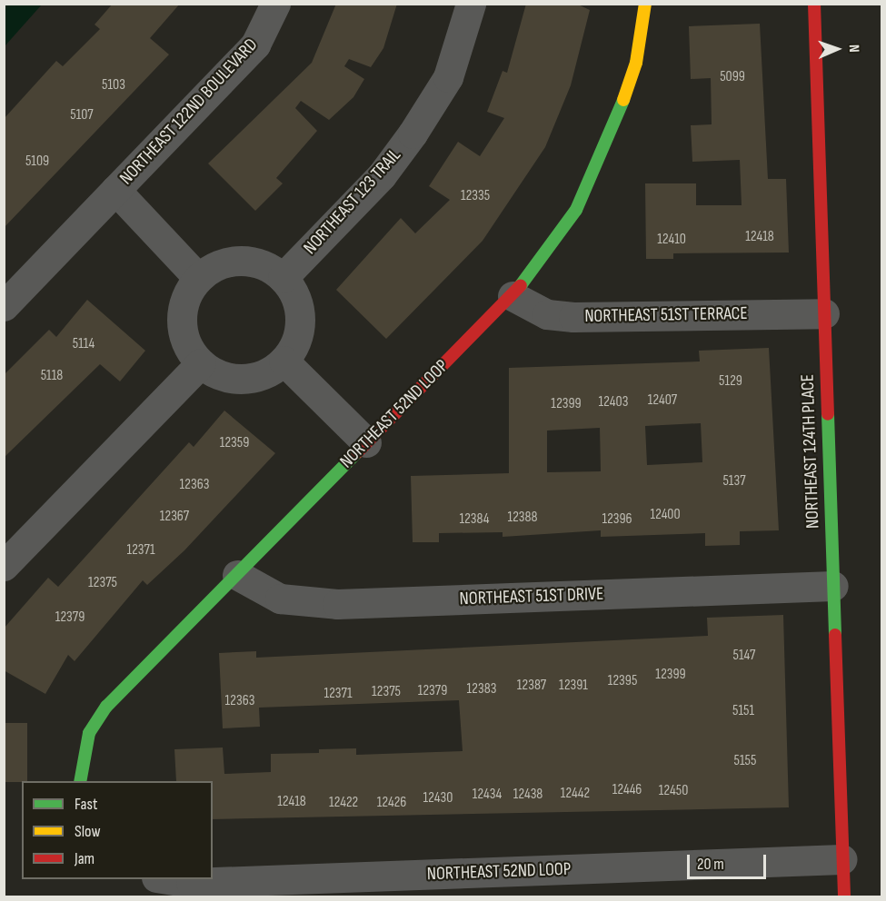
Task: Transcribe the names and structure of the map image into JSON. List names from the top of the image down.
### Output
{
  "streets": {
    "street": [
      "NORTHEAST 122ND BOULEVARD",
      "NORTHEAST 123 TRAIL",
      "NORTHEAST 51ST TERRACE",
      "NORTHEAST 52ND LOOP",
      "NORTHEAST 124TH PLACE",
      "NORTHEAST 51ST DRIVE"
    ]
  },
  "crossings": [
    ["NORTHEAST 122ND BOULEVARD", "NORTHEAST 123 TRAIL"],
    ["NORTHEAST 51ST TERRACE", "NORTHEAST 52ND LOOP"],
    ["NORTHEAST 51ST TERRACE", "NORTHEAST 124TH PLACE"],
    ["NORTHEAST 52ND LOOP", "NORTHEAST 124TH PLACE"],
    ["NORTHEAST 52ND LOOP", "NORTHEAST 51ST DRIVE"],
    ["NORTHEAST 124TH PLACE", "NORTHEAST 51ST DRIVE"]
  ],
  "house_numbers": [
    "5099",
    "5103",
    "5107",
    "5109",
    "12335",
    "12418",
    "12410",
    "5114",
    "5118",
    "5129",
    "12407",
    "12403",
    "12399",
    "12359",
    "5137",
    "12363",
    "12400",
    "12367",
    "12388",
    "12384",
    "12396",
    "12371",
    "12375",
    "12379",
    "5147",
    "12399",
    "12395",
    "12387",
    "12391",
    "12383",
    "12379",
    "12375",
    "12371",
    "12363",
    "5151",
    "5155",
    "12446",
    "12450",
    "12442",
    "12434",
    "12438",
    "12430",
    "12418",
    "12422",
    "12426"
  ],
  "legend": ["Fast", "Slow", "Jam"],
  "scale_bar": "20 m",
  "north": "right"
}
